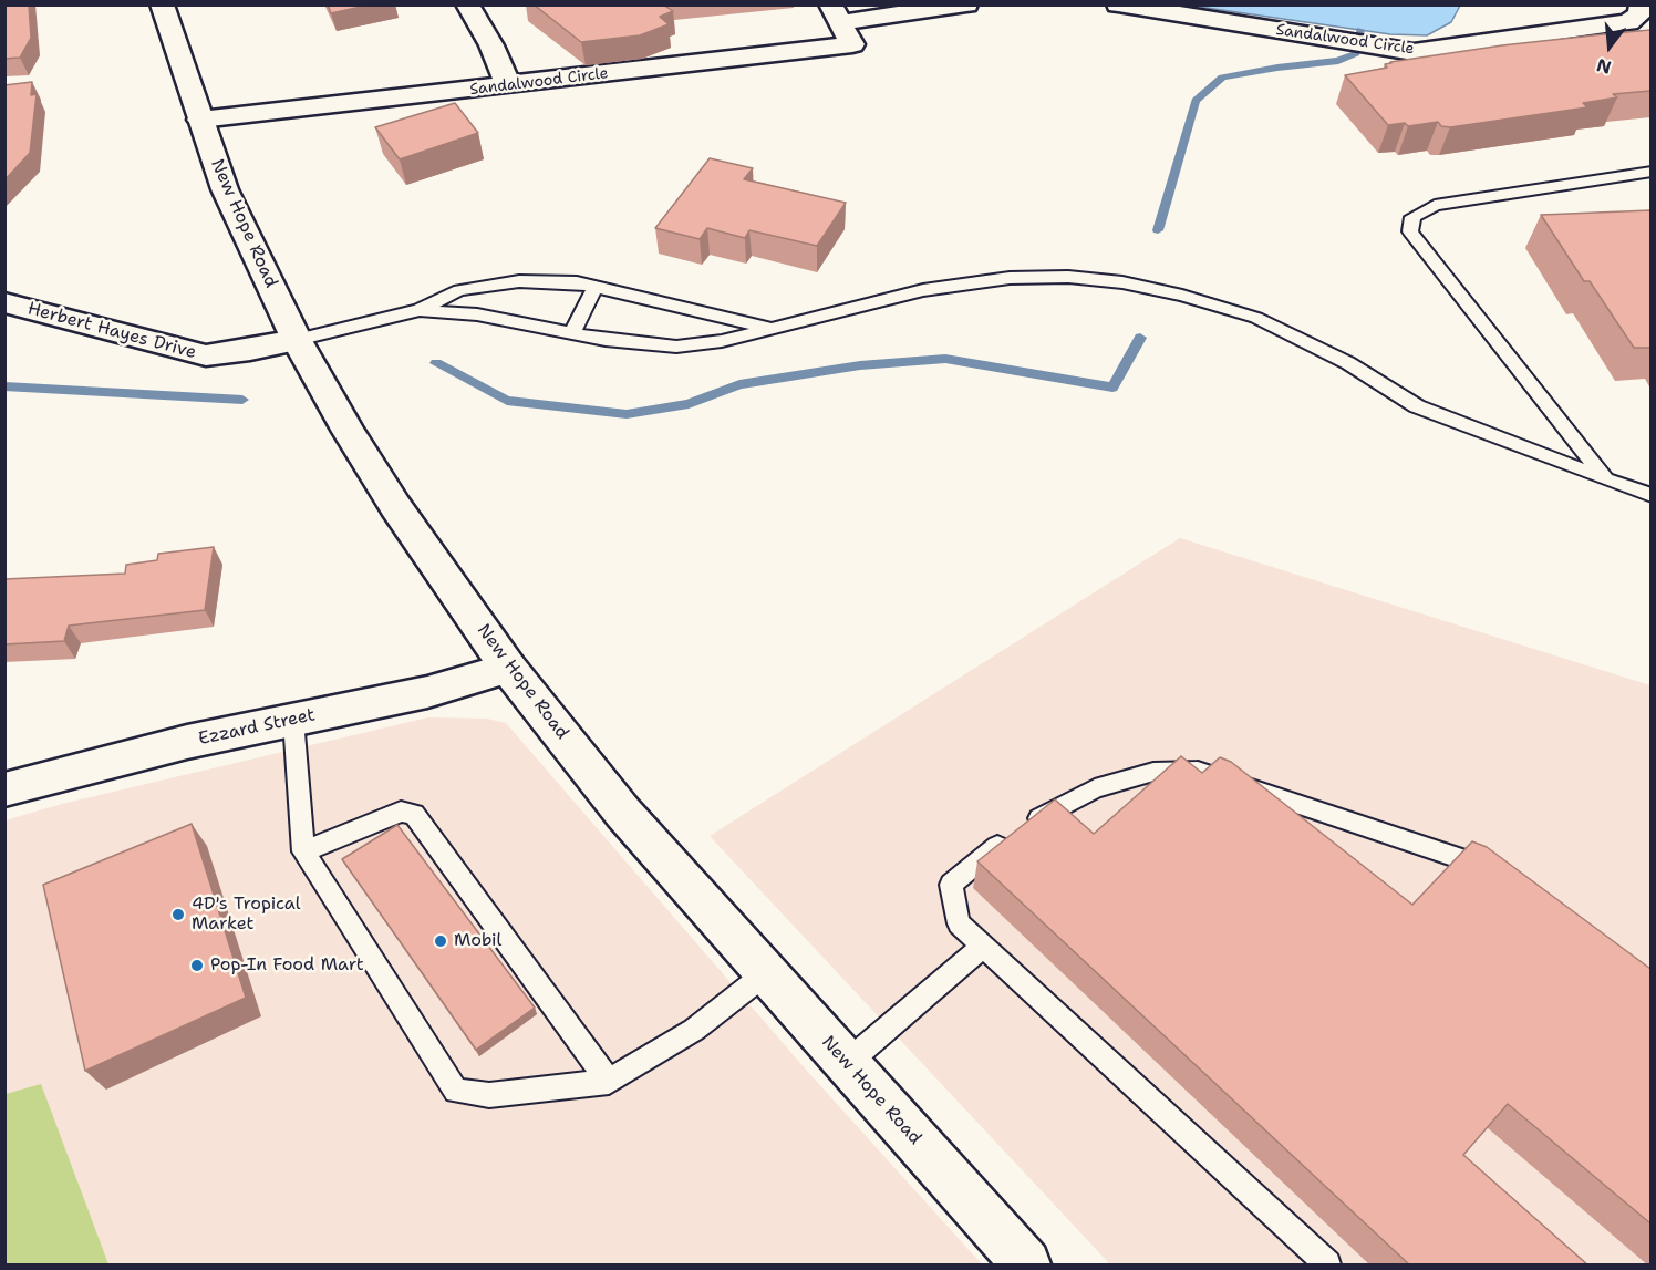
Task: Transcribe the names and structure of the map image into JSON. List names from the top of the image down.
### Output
{
  "streets": {
    "street": [
      "Sandalwood Circle",
      "New Hope Road",
      "Herbert Hayes Drive",
      "Ezzard Street"
    ]
  },
  "crossings": [
    ["Sandalwood Circle", "New Hope Road"],
    ["New Hope Road", "Herbert Hayes Drive"],
    ["New Hope Road", "Ezzard Street"]
  ],
  "places": ["4D's Tropical Market", "Mobil", "Pop-In Food Mart"],
  "north": "bottom"
}
